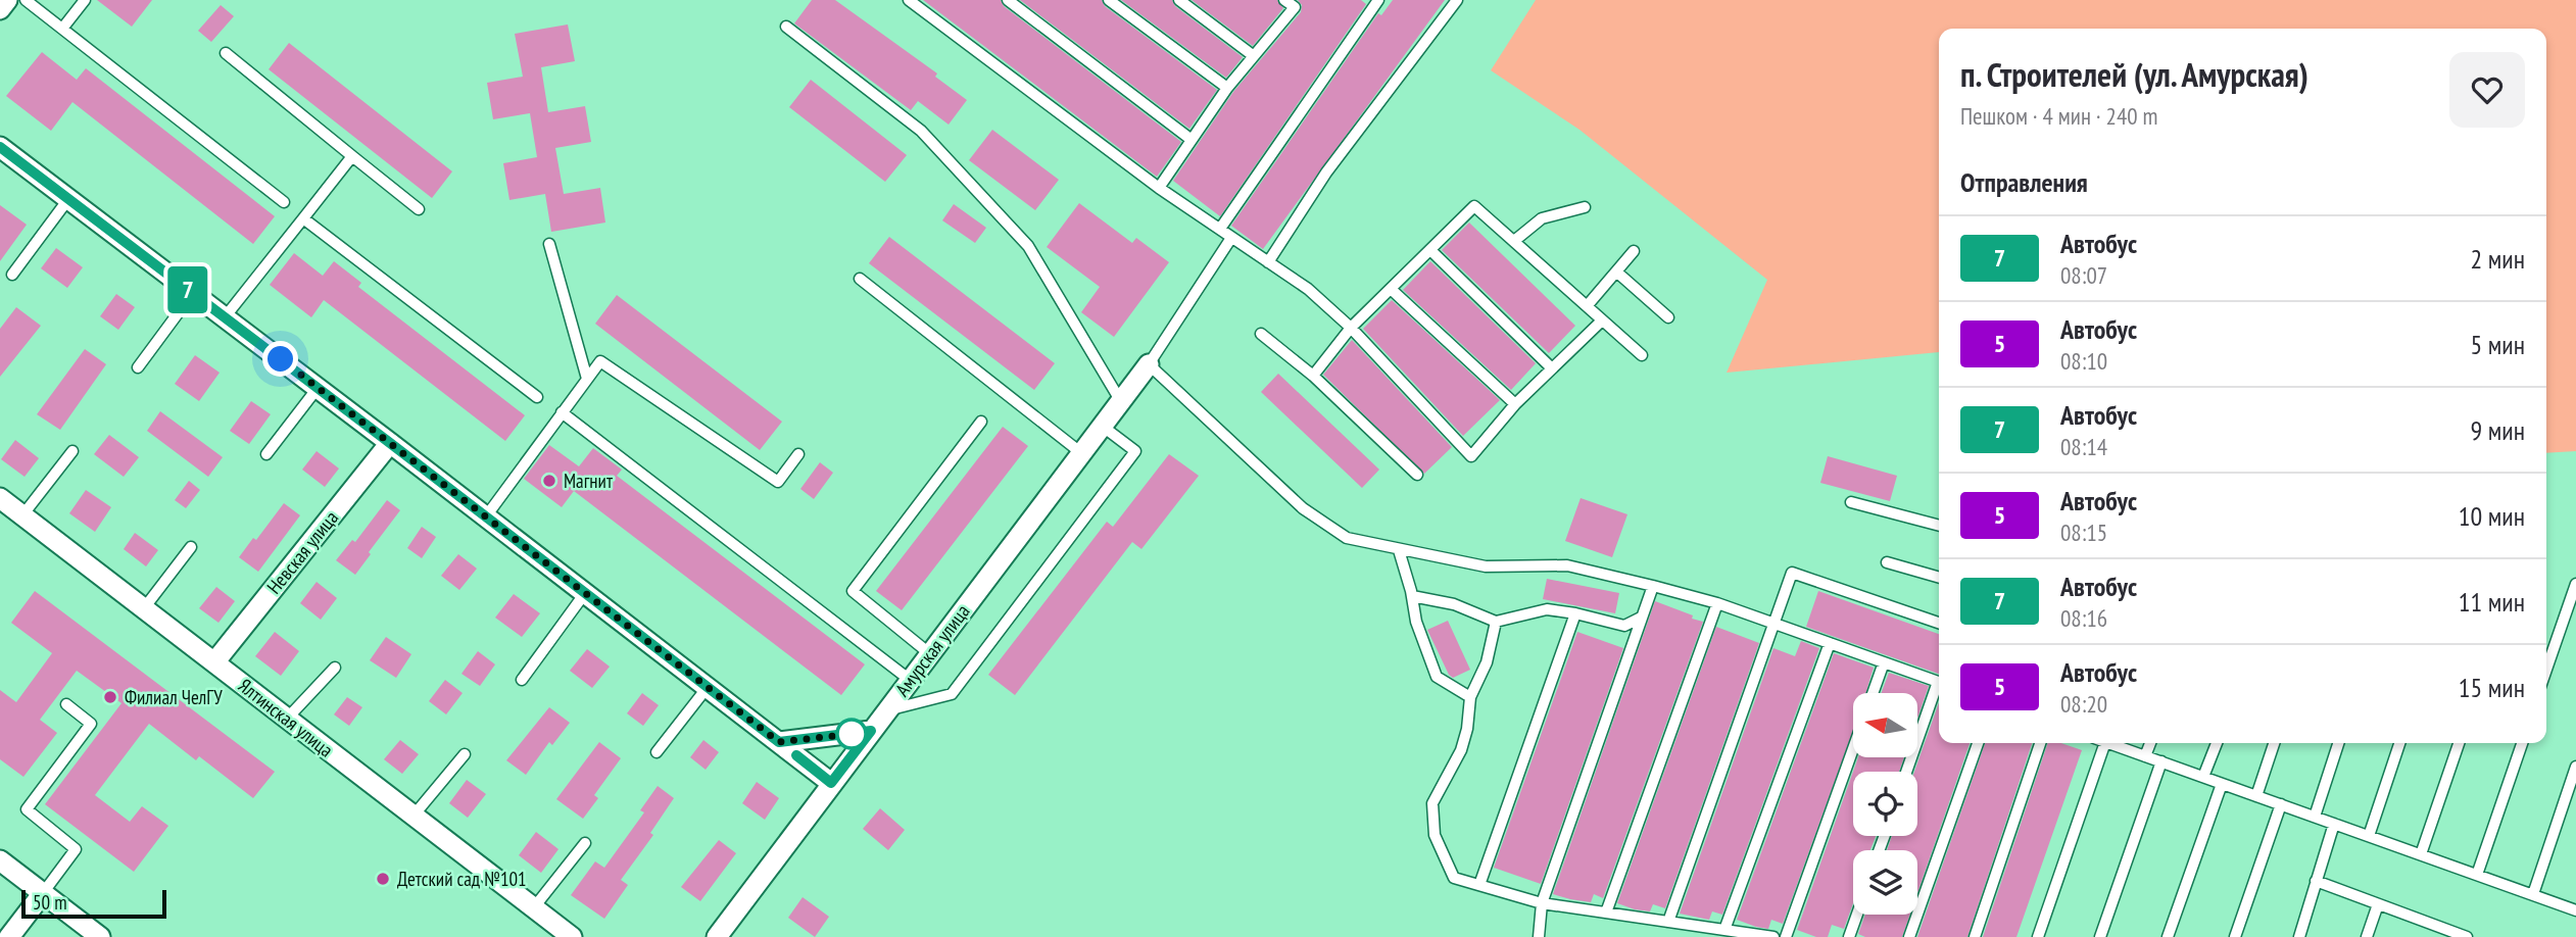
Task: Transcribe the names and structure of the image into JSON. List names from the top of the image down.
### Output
{
  "streets": {
    "street": ["Невская улица", "Амурская улица", "Ялтинская улица"]
  },
  "crossings": [
    ["Невская улица", "Ялтинская улица"]
  ],
  "places": ["Магнит", "Филиал ЧелГУ", "Детский сад №101"],
  "lines": ["bus line 7"],
  "scale_bar": "50 m",
  "north": "left",
  "page": {
    "on_map": "7",
    "heading": [
      ["п. Строителей (ул. Амурская)", "Пешком · 4 мин · 240 m"],
      "Отправления"
    ],
    "list": [
      {
        "mark": "7",
        "name": "Автобус",
        "note": "08:07",
        "value": "2 мин"
      },
      {
        "mark": "5",
        "name": "Автобус",
        "note": "08:10",
        "value": "5 мин"
      },
      {
        "mark": "7",
        "name": "Автобус",
        "note": "08:14",
        "value": "9 мин"
      },
      {
        "mark": "5",
        "name": "Автобус",
        "note": "08:15",
        "value": "10 мин"
      },
      {
        "mark": "7",
        "name": "Автобус",
        "note": "08:16",
        "value": "11 мин"
      },
      {
        "mark": "5",
        "name": "Автобус",
        "note": "08:20",
        "value": "15 мин"
      }
    ],
    "scale": "50 m"
  }
}
